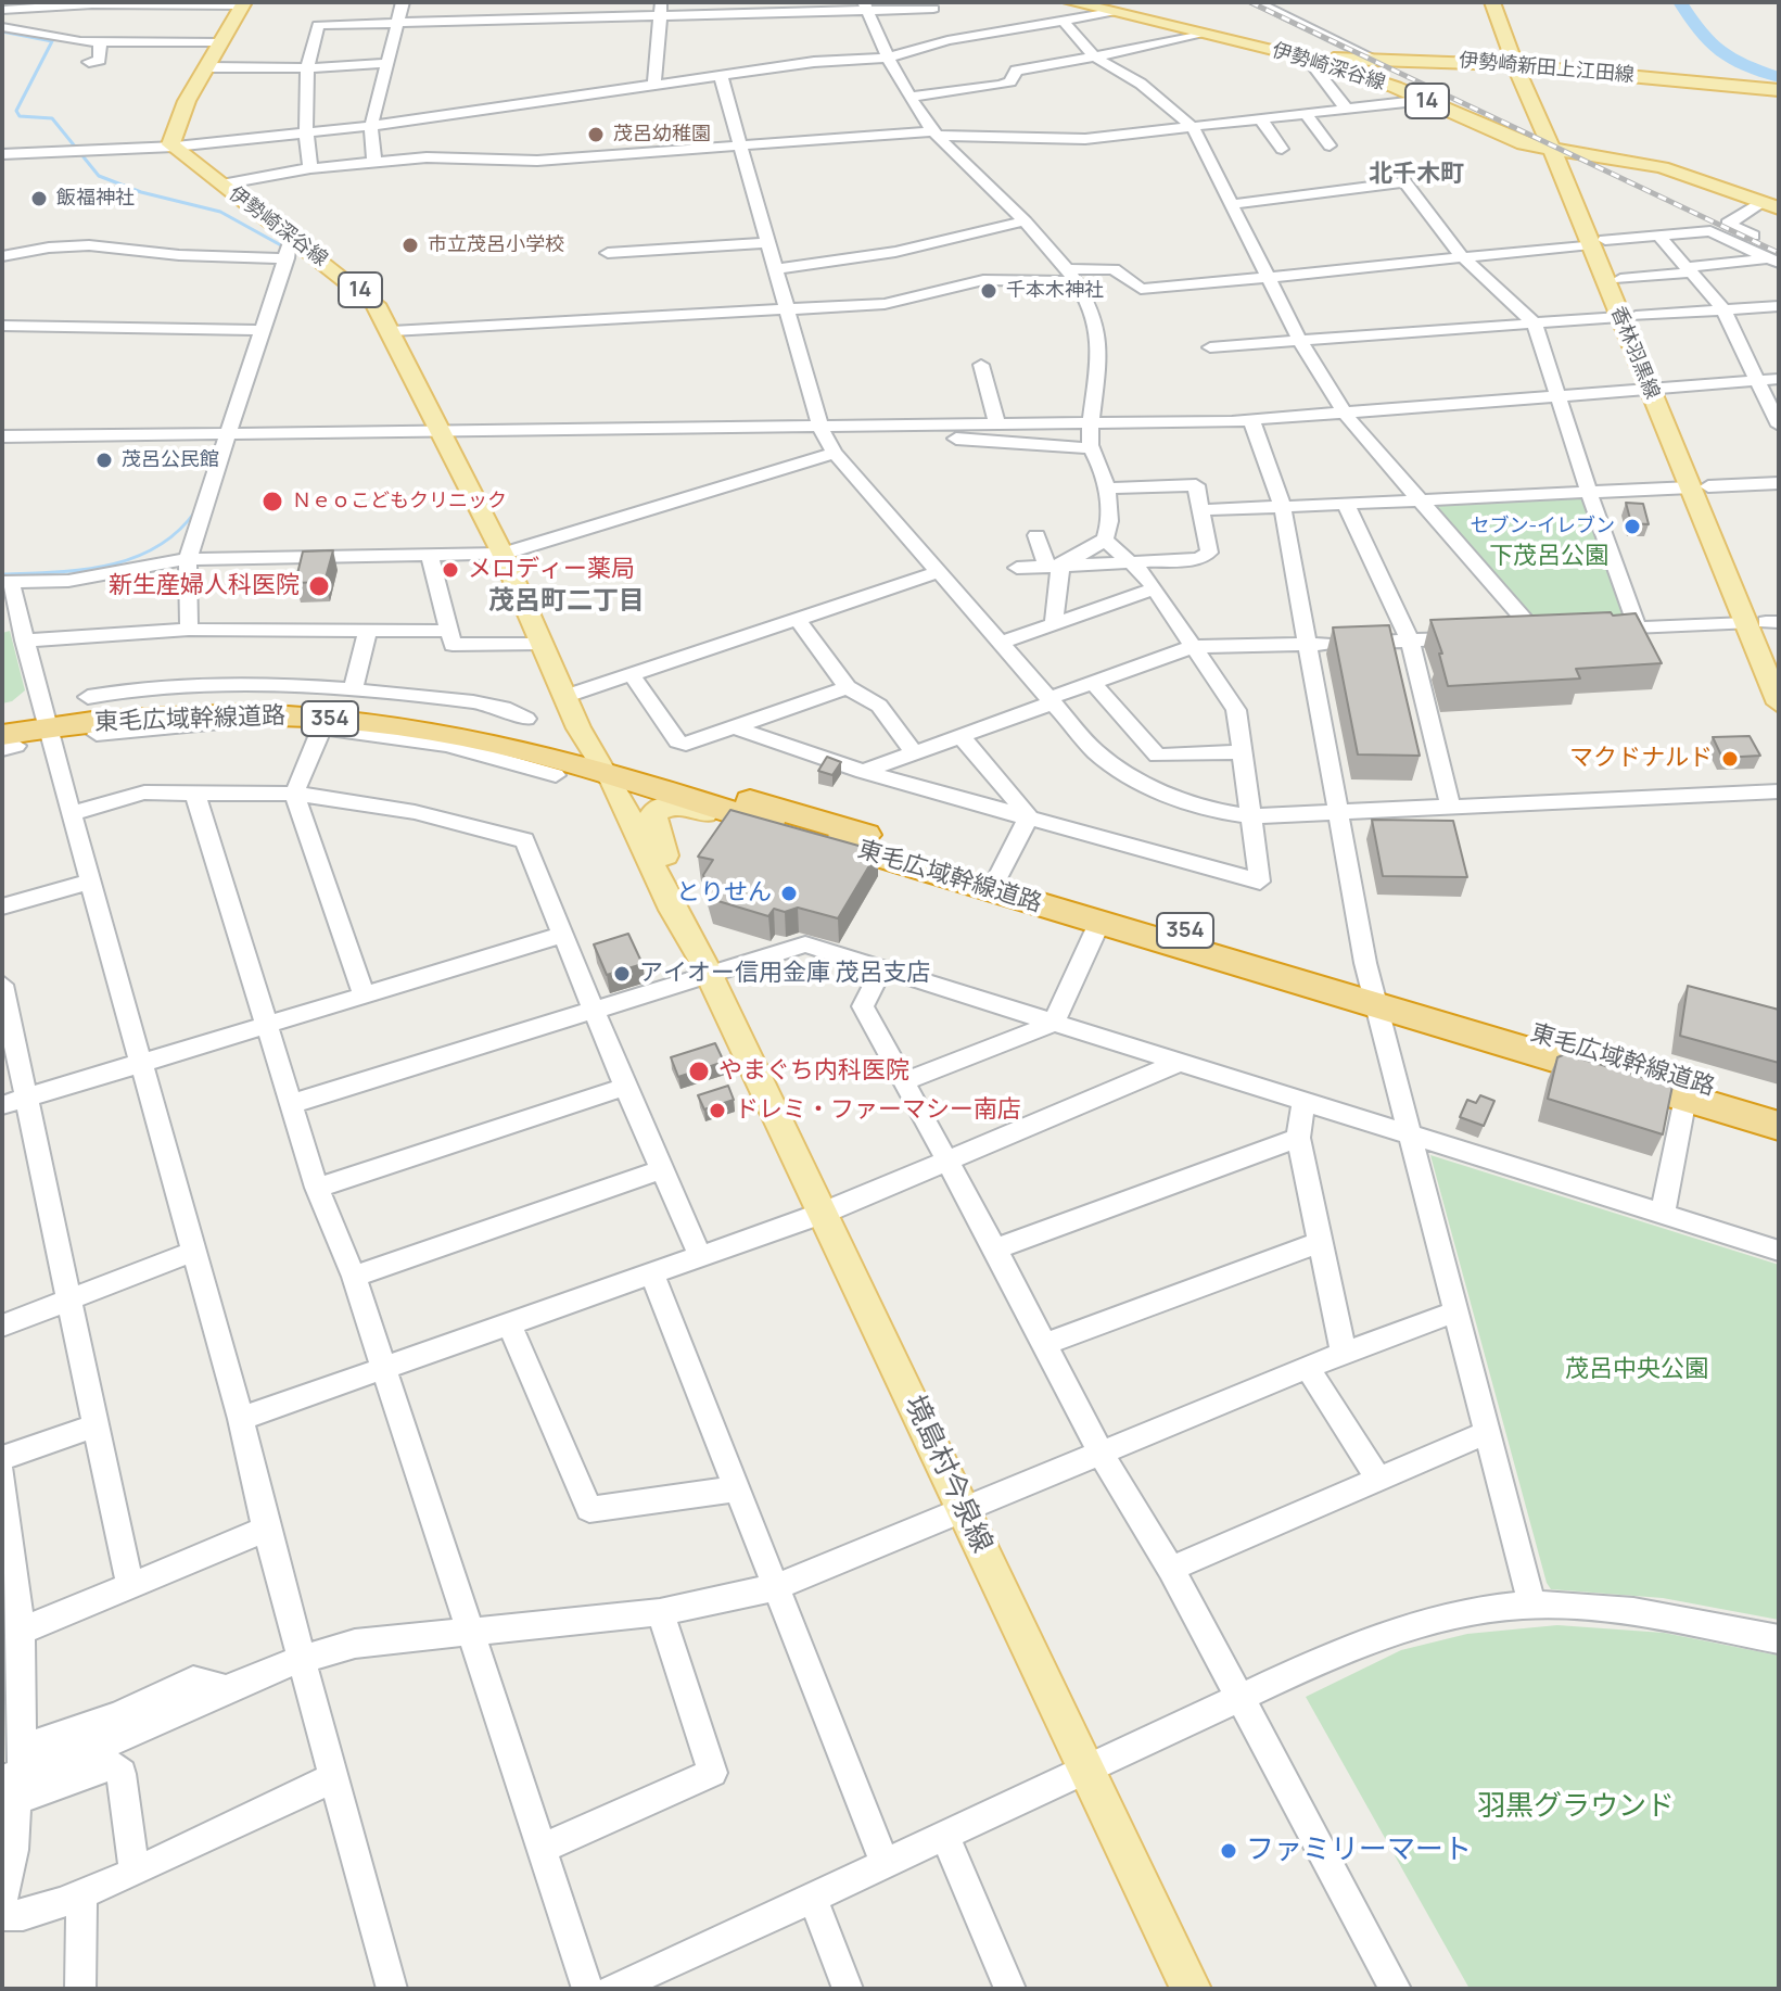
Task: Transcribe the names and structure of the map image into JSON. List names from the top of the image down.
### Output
{
  "streets": {
    "highway": ["354", "東毛広域幹線道路"],
    "main road": [
      "伊勢崎深谷線",
      "伊勢崎新田上江田線",
      "14",
      "香林羽黒線",
      "境島村今泉線"
    ]
  },
  "crossings": [
    ["伊勢崎深谷線", "伊勢崎新田上江田線"],
    ["伊勢崎深谷線", "香林羽黒線"],
    ["伊勢崎深谷線", "東毛広域幹線道路"],
    ["伊勢崎深谷線", "境島村今泉線"],
    ["伊勢崎新田上江田線", "香林羽黒線"],
    ["東毛広域幹線道路", "境島村今泉線"]
  ],
  "districts": ["北千木町", "茂呂町二丁目"],
  "parks": ["下茂呂公園", "茂呂中央公園", "羽黒グラウンド"],
  "places": [
    "茂呂幼稚園",
    "飯福神社",
    "市立茂呂小学校",
    "千本木神社",
    "茂呂公民館",
    "Ｎｅｏこどもクリニック",
    "セブン-イレブン",
    "メロディー薬局",
    "新生産婦人科医院",
    "マクドナルド",
    "とりせん",
    "アイオー信用金庫 茂呂支店",
    "やまぐち内科医院",
    "ドレミ・ファーマシー南店",
    "ファミリーマート"
  ]
}
